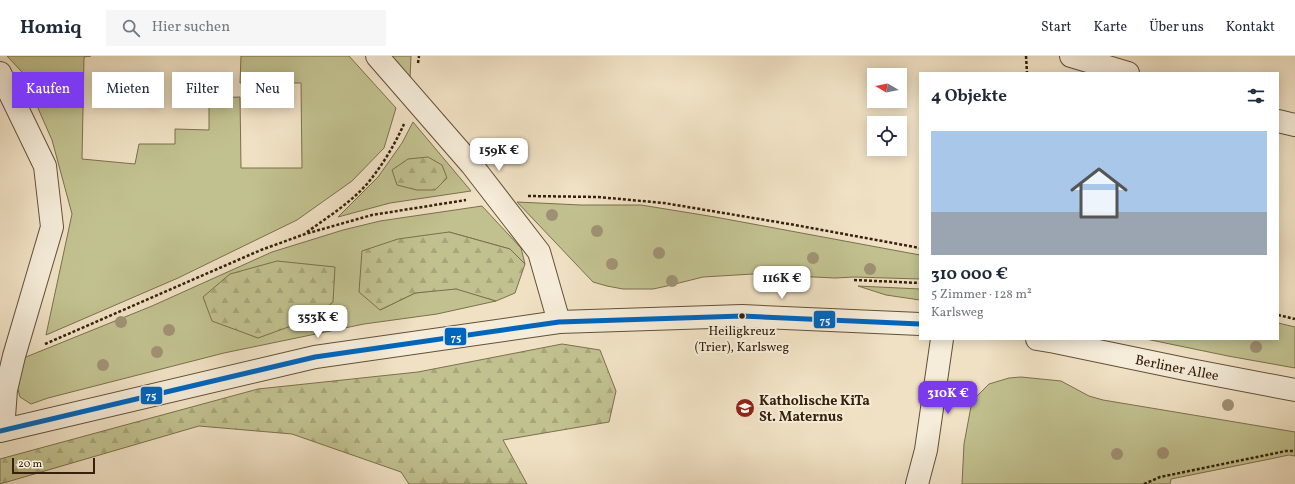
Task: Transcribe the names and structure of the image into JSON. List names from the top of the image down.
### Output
{
  "streets": {
    "street": ["Berliner Allee"]
  },
  "places": {
    "other": ["Heiligkreuz (Trier), Karlsweg"],
    "school or university": ["Katholische KiTa St. Maternus"]
  },
  "lines": ["transit line 75"],
  "scale_bar": "20 m",
  "north": "left",
  "page": {
    "header": "Homiq",
    "search": "Hier suchen",
    "nav": [
      "Start",
      "Karte",
      "Über uns",
      "Kontakt"
    ],
    "chip": [
      "Kaufen",
      "Mieten",
      "Filter",
      "Neu"
    ],
    "heading": "4 Objekte",
    "list": [
      {
        "name": "310 000 €",
        "note": "5 Zimmer · 128 m² · Karlsweg"
      }
    ],
    "price": [
      "159K €",
      "116K €",
      "353K €",
      "310K €"
    ],
    "scale": "20 m"
  }
}
